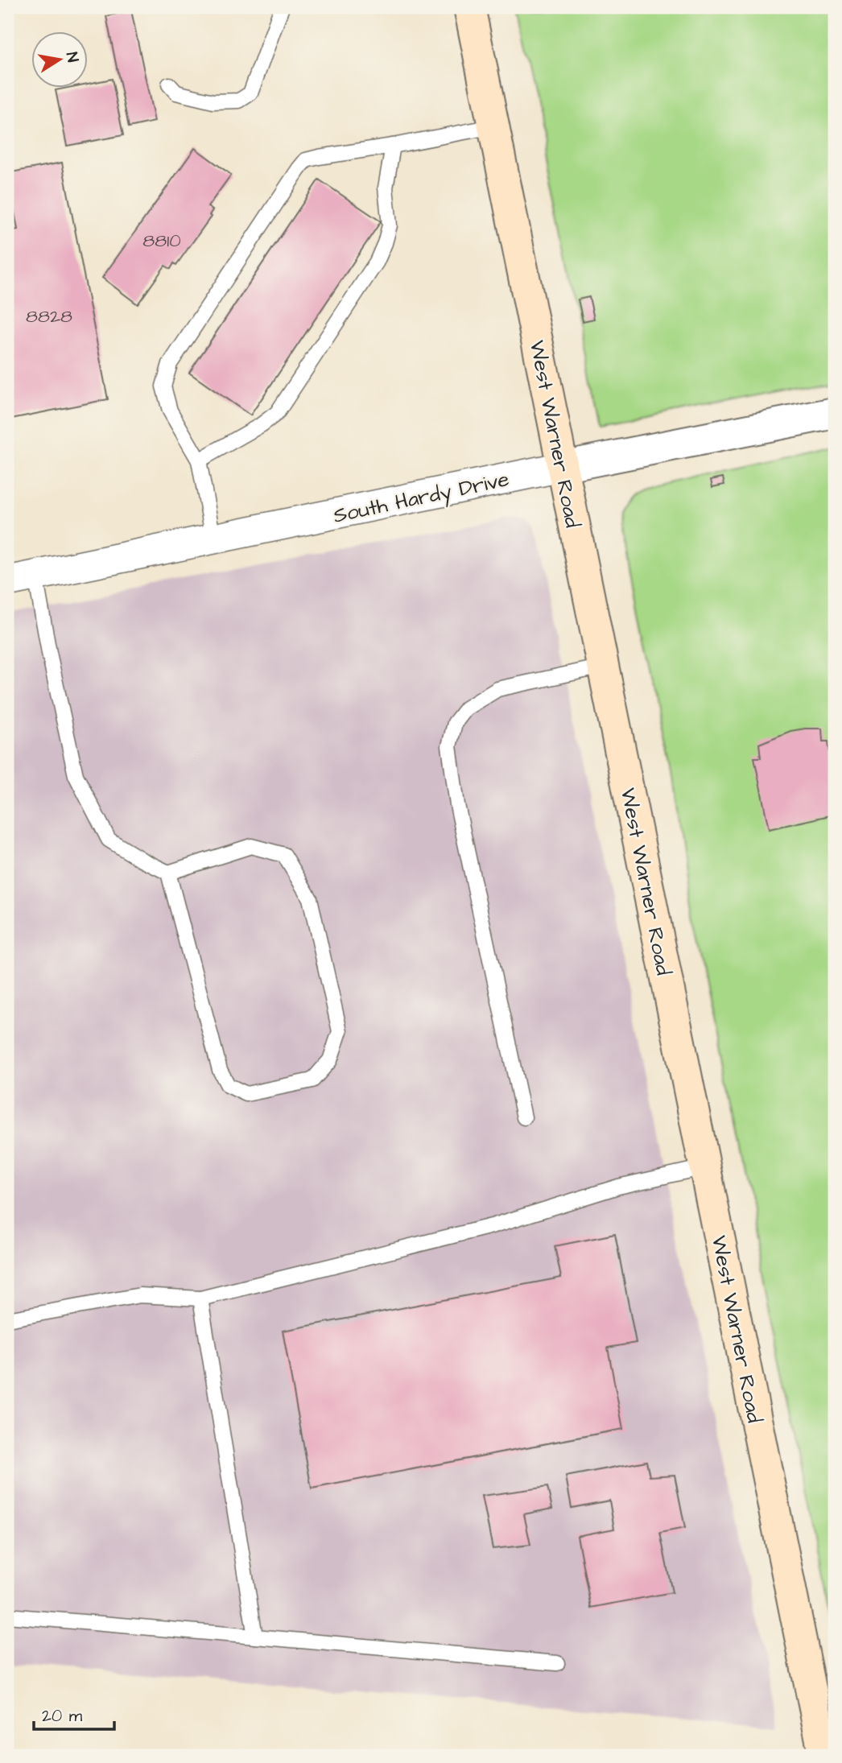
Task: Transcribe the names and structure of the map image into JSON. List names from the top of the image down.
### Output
{
  "streets": {
    "main road": ["West Warner Road"],
    "street": ["South Hardy Drive"]
  },
  "crossings": [
    ["West Warner Road", "South Hardy Drive"]
  ],
  "house_numbers": ["8810", "8828"],
  "scale_bar": "20 m",
  "north": "right"
}
